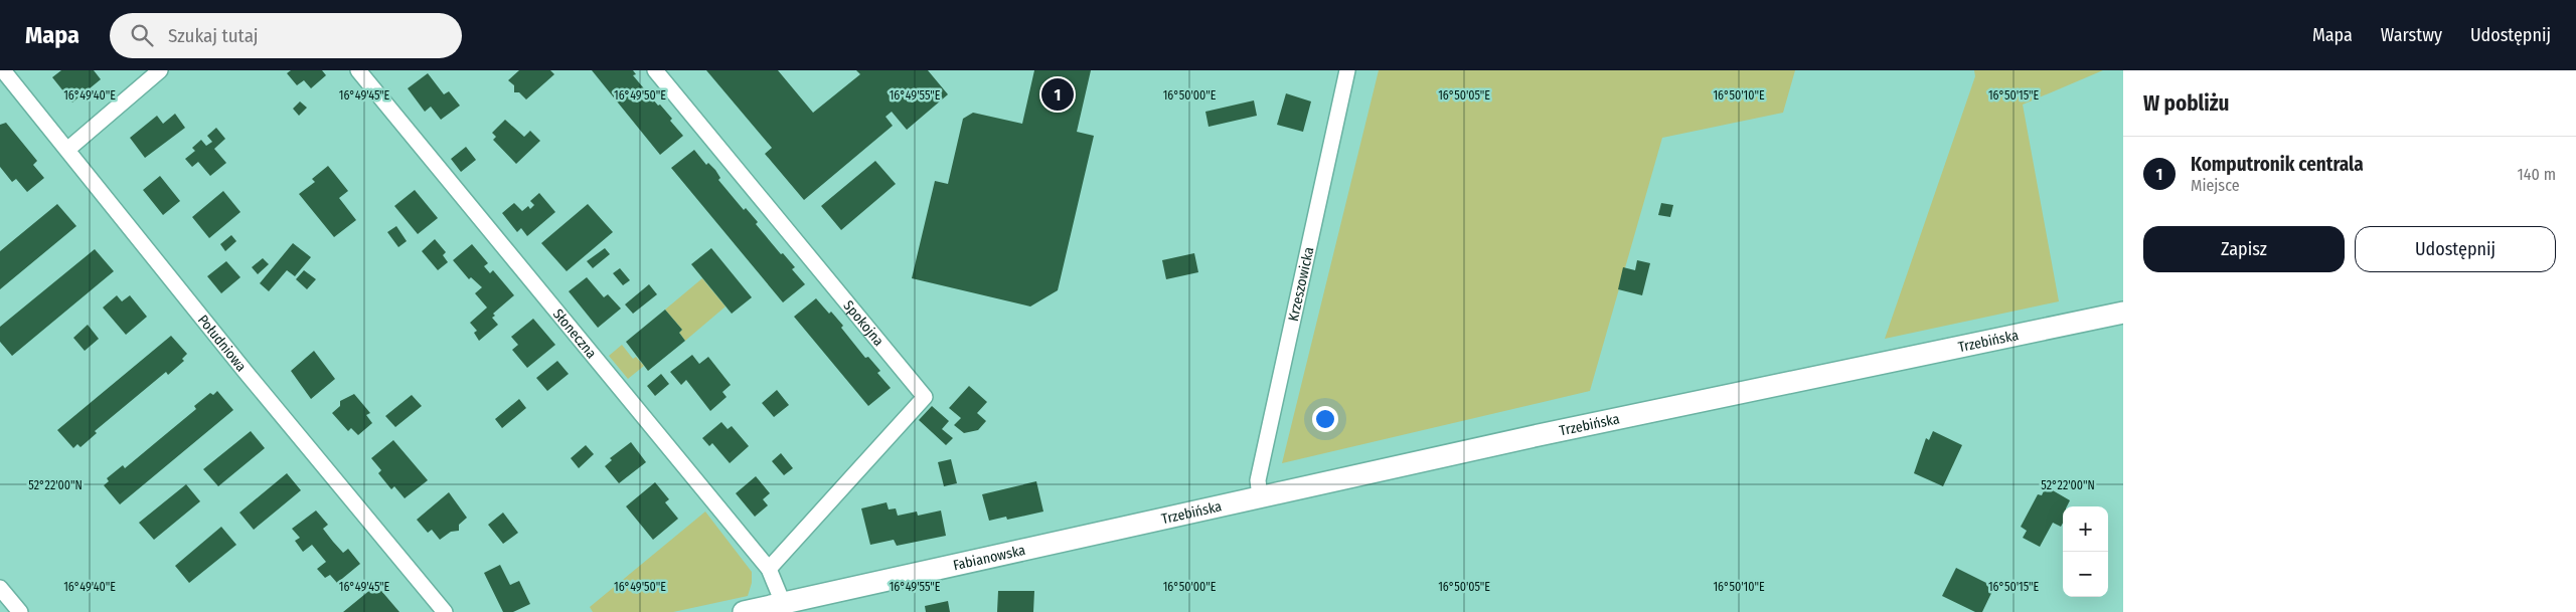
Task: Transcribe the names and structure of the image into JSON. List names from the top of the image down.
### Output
{
  "streets": {
    "street": [
      "Krzeszowicka",
      "Spokojna",
      "Słoneczna",
      "Trzebińska",
      "Południowa",
      "Fabianowska"
    ]
  },
  "crossings": [
    ["Krzeszowicka", "Trzebińska"],
    ["Spokojna", "Słoneczna"],
    ["Słoneczna", "Fabianowska"],
    ["Trzebińska", "Fabianowska"]
  ],
  "page": {
    "header": "Mapa",
    "search": "Szukaj tutaj",
    "nav": ["Mapa", "Warstwy", "Udostępnij"],
    "heading": "W pobliżu",
    "pins": "1",
    "list": [
      {
        "mark": "1",
        "name": "Komputronik centrala",
        "note": "Miejsce",
        "value": "140 m"
      }
    ],
    "buttons": ["Zapisz", "Udostępnij"],
    "map_buttons": ["+", "−"]
  },
  "coordinates": [
    "16°49'40\"E",
    "16°49'45\"E",
    "16°49'50\"E",
    "16°49'55\"E",
    "16°50'00\"E",
    "16°50'05\"E",
    "16°50'10\"E",
    "16°50'15\"E",
    "52°22'00\"N"
  ]
}
